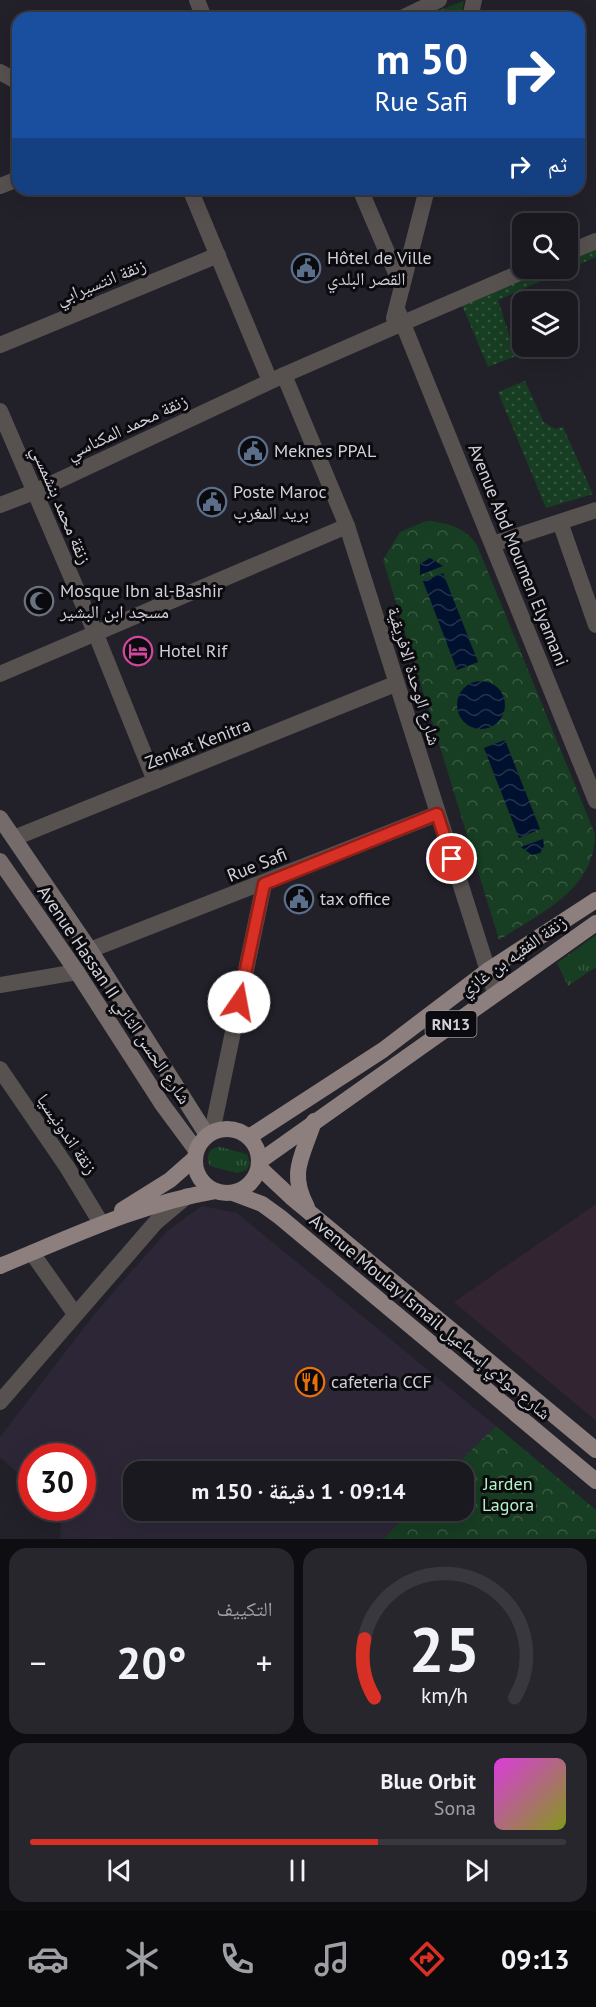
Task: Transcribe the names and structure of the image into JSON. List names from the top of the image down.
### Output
{
  "streets": {
    "main road": [
      "زنقة الفقيه بن غازي",
      "Avenue Hassan II شارع الحسن الثاني",
      "RN13",
      "Avenue Moulay Ismail شارع مولاي إسماعيل"
    ],
    "street": [
      "زنقة انتسيرابي",
      "زنقة محمد المكناسي",
      "زنقة محمد بنشمسي",
      "Avenue Abd Moumen Elyamani",
      "شارع الوحدة الافريقية",
      "Zenkat Kenitra",
      "Rue Safi",
      "زنقة اندونيسيا"
    ]
  },
  "crossings": [
    ["زنقة انتسيرابي", "شارع الوحدة الافريقية"],
    ["زنقة محمد المكناسي", "زنقة محمد بنشمسي"],
    ["زنقة محمد المكناسي", "Avenue Abd Moumen Elyamani"],
    ["زنقة محمد المكناسي", "شارع الوحدة الافريقية"],
    ["زنقة محمد بنشمسي", "Zenkat Kenitra"],
    ["شارع الوحدة الافريقية", "Zenkat Kenitra"],
    ["شارع الوحدة الافريقية", "Rue Safi"],
    ["شارع الوحدة الافريقية", "زنقة الفقيه بن غازي"],
    ["شارع الوحدة الافريقية", "RN13"],
    ["Zenkat Kenitra", "Avenue Hassan II شارع الحسن الثاني"],
    ["Rue Safi", "Avenue Hassan II شارع الحسن الثاني"],
    ["زنقة الفقيه بن غازي", "RN13"],
    ["Avenue Hassan II شارع الحسن الثاني", "RN13"],
    ["Avenue Hassan II شارع الحسن الثاني", "Avenue Moulay Ismail شارع مولاي إسماعيل"],
    ["RN13", "Avenue Moulay Ismail شارع مولاي إسماعيل"]
  ],
  "parks": ["Jarden Lagora"],
  "places": {
    "public building": [
      "Hôtel de Ville القصر البلدي",
      "Meknes PPAL",
      "Poste Maroc بريد المغرب",
      "tax office"
    ],
    "mosque": ["Mosque Ibn al-Bashir مسجد ابن البشير"],
    "hotel": ["Hotel Rif"],
    "restaurant": ["cafeteria CCF"]
  },
  "page": {
    "turn": ["50 m", "Rue Safi"],
    "then": "ثم",
    "limit": "30",
    "trip": "09:14 · 1 دقيقة · 150 m",
    "tile": "التكييف",
    "heat": ["−", "20°", "+"],
    "song": ["Blue Orbit", "Sona"],
    "tabs": "09:13",
    "gauge": ["25", "km/h"]
  }
}
